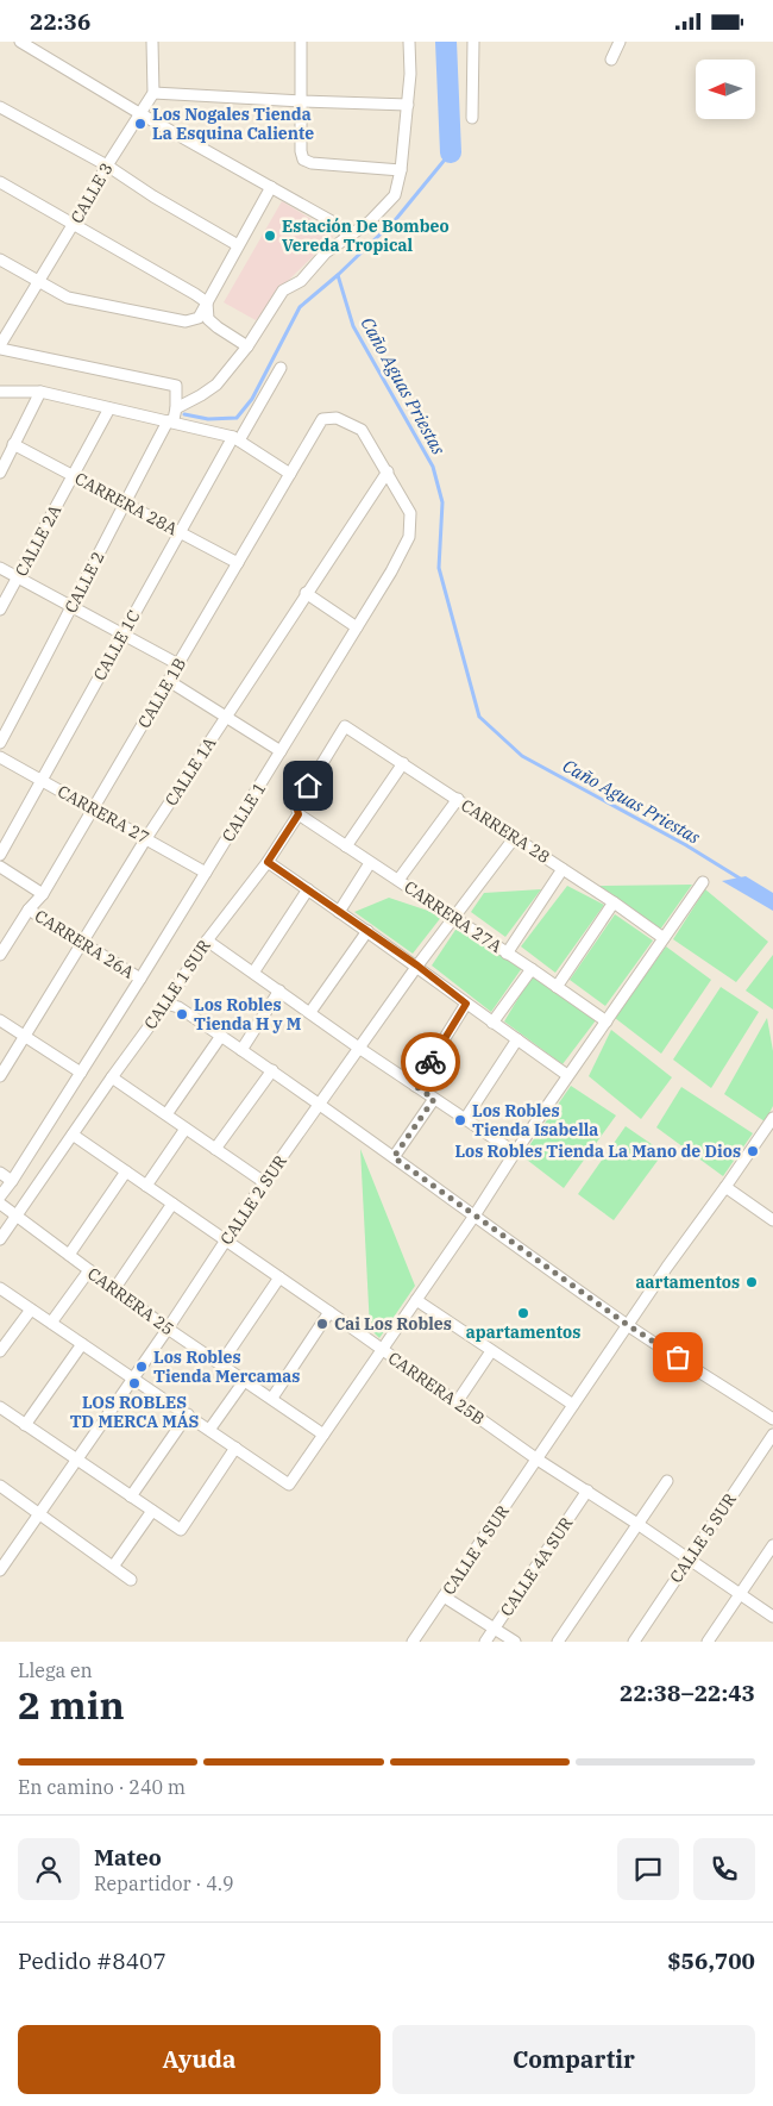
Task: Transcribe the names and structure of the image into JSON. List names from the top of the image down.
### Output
{
  "streets": {
    "street": [
      "CALLE 3",
      "CARRERA 28A",
      "CALLE 2A",
      "CALLE 2",
      "CALLE 1C",
      "CALLE 1B",
      "CALLE 1A",
      "CALLE 1",
      "CARRERA 27",
      "CARRERA 28",
      "CARRERA 27A",
      "CARRERA 26A",
      "CALLE 1 SUR",
      "CALLE 2 SUR",
      "CARRERA 25",
      "CARRERA 25B",
      "CALLE 5 SUR",
      "CALLE 4 SUR",
      "CALLE 4A SUR"
    ]
  },
  "crossings": [
    ["CARRERA 28A", "CALLE 2A"],
    ["CARRERA 28A", "CALLE 2"],
    ["CARRERA 28A", "CALLE 1C"],
    ["CARRERA 28A", "CALLE 1B"],
    ["CALLE 1C", "CARRERA 27"],
    ["CALLE 1B", "CALLE 1"],
    ["CALLE 1B", "CARRERA 27"],
    ["CALLE 1B", "CARRERA 26A"],
    ["CALLE 1A", "CALLE 1"],
    ["CALLE 1A", "CARRERA 27"],
    ["CALLE 1A", "CARRERA 26A"],
    ["CALLE 1", "CARRERA 27"],
    ["CALLE 1", "CARRERA 26A"],
    ["CARRERA 28", "CALLE 1 SUR"],
    ["CARRERA 28", "CALLE 2 SUR"],
    ["CARRERA 27A", "CALLE 1 SUR"],
    ["CARRERA 27A", "CALLE 2 SUR"],
    ["CALLE 1 SUR", "CARRERA 25"],
    ["CALLE 1 SUR", "CARRERA 25B"],
    ["CALLE 2 SUR", "CARRERA 25"],
    ["CALLE 2 SUR", "CARRERA 25B"],
    ["CARRERA 25B", "CALLE 5 SUR"],
    ["CARRERA 25B", "CALLE 4 SUR"],
    ["CARRERA 25B", "CALLE 4A SUR"]
  ],
  "water": ["Caño Aguas Priestas"],
  "places": [
    "Los Nogales Tienda La Esquina Caliente",
    "Estación De Bombeo Vereda Tropical",
    "Los Robles Tienda H y M",
    "Los Robles Tienda Isabella",
    "Los Robles Tienda La Mano de Dios",
    "aartamentos",
    "apartamentos",
    "Cai Los Robles",
    "Los Robles Tienda Mercamas",
    "LOS ROBLES TD MERCA MÁS"
  ],
  "north": "left",
  "page": {
    "status": "22:36",
    "heading": ["2 min", "Llega en", "22:38–22:43"],
    "panel": [
      "Mateo",
      "Repartidor · 4.9",
      "Pedido #8407",
      "$56,700"
    ],
    "bar": "En camino · 240 m",
    "buttons": ["Ayuda", "Compartir"]
  }
}
